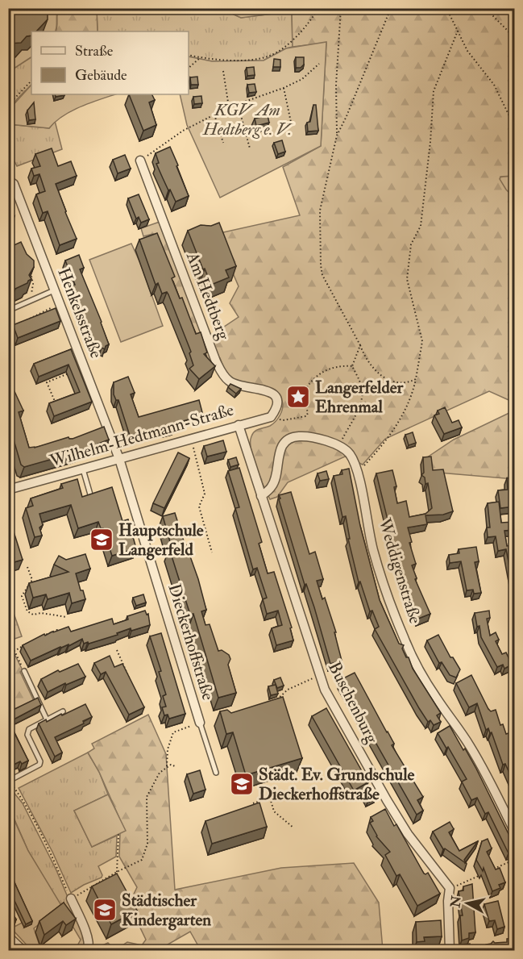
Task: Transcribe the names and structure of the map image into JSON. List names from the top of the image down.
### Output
{
  "streets": {
    "street": [
      "Am Hedtberg",
      "Henkelsstraße",
      "Wilhelm-Hedtmann-Straße",
      "Weddigenstraße",
      "Dieckerhoffstraße",
      "Buschenburg"
    ]
  },
  "crossings": [
    ["Am Hedtberg", "Wilhelm-Hedtmann-Straße"],
    ["Henkelsstraße", "Wilhelm-Hedtmann-Straße"],
    ["Henkelsstraße", "Dieckerhoffstraße"],
    ["Wilhelm-Hedtmann-Straße", "Dieckerhoffstraße"],
    ["Wilhelm-Hedtmann-Straße", "Buschenburg"]
  ],
  "parks": ["KGV Am Hedtberg e. V."],
  "places": {
    "place": ["Langerfelder Ehrenmal"],
    "school or university": ["Hauptschule Langerfeld", "Städt. Ev. Grundschule Dieckerhoffstraße", "Städtischer Kindergarten"]
  },
  "legend": ["Straße", "Gebäude"],
  "north": "left"
}
